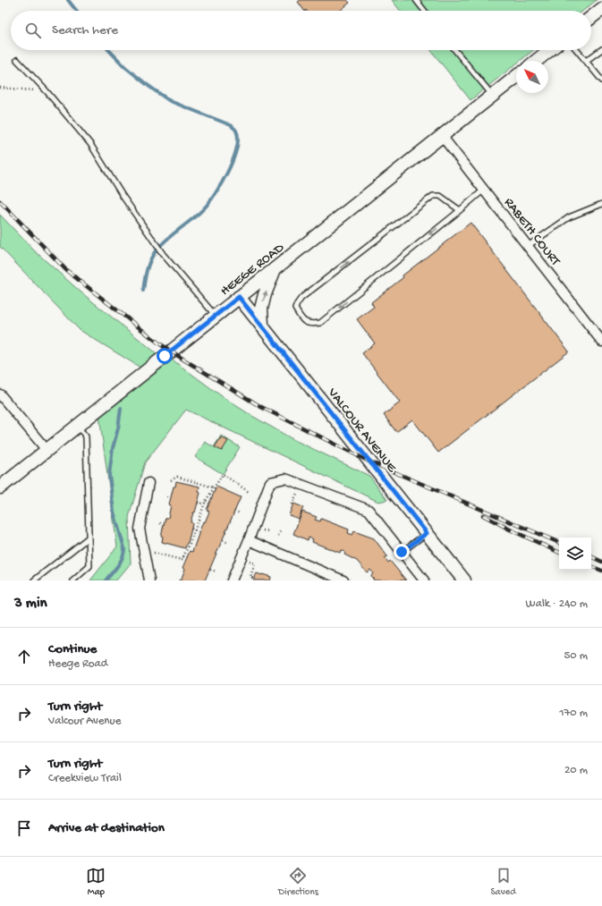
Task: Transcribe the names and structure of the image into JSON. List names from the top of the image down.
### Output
{
  "streets": {
    "street": ["RABETH COURT", "HEEGE ROAD", "VALCOUR AVENUE"]
  },
  "crossings": [
    ["RABETH COURT", "HEEGE ROAD"],
    ["HEEGE ROAD", "VALCOUR AVENUE"]
  ],
  "north": "top left",
  "page": {
    "search": "Search here",
    "heading": ["3 min", "Walk · 240 m"],
    "list": [
      ["Continue", "Heege Road", "50 m"],
      ["Turn right", "Valcour Avenue", "170 m"],
      ["Turn right", "Creekview Trail", "20 m"],
      "Arrive at destination"
    ],
    "nav": ["Map", "Directions", "Saved"]
  }
}
